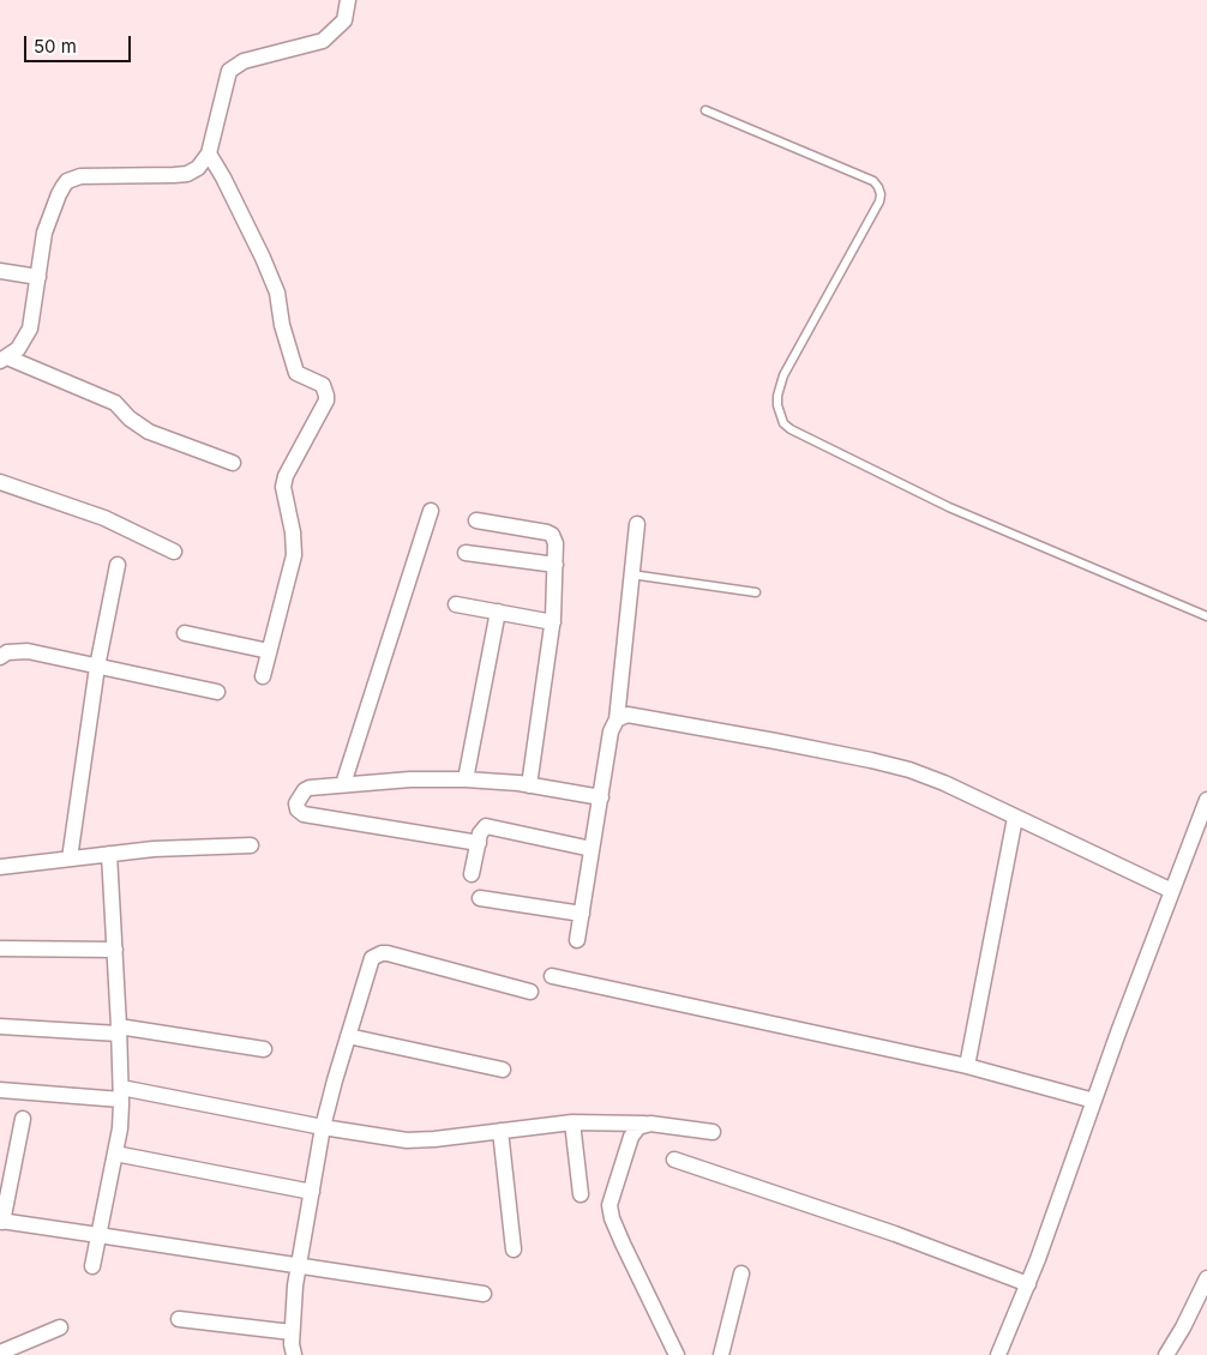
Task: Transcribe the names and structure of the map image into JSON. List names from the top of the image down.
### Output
{
  "scale_bar": "50 m"
}
